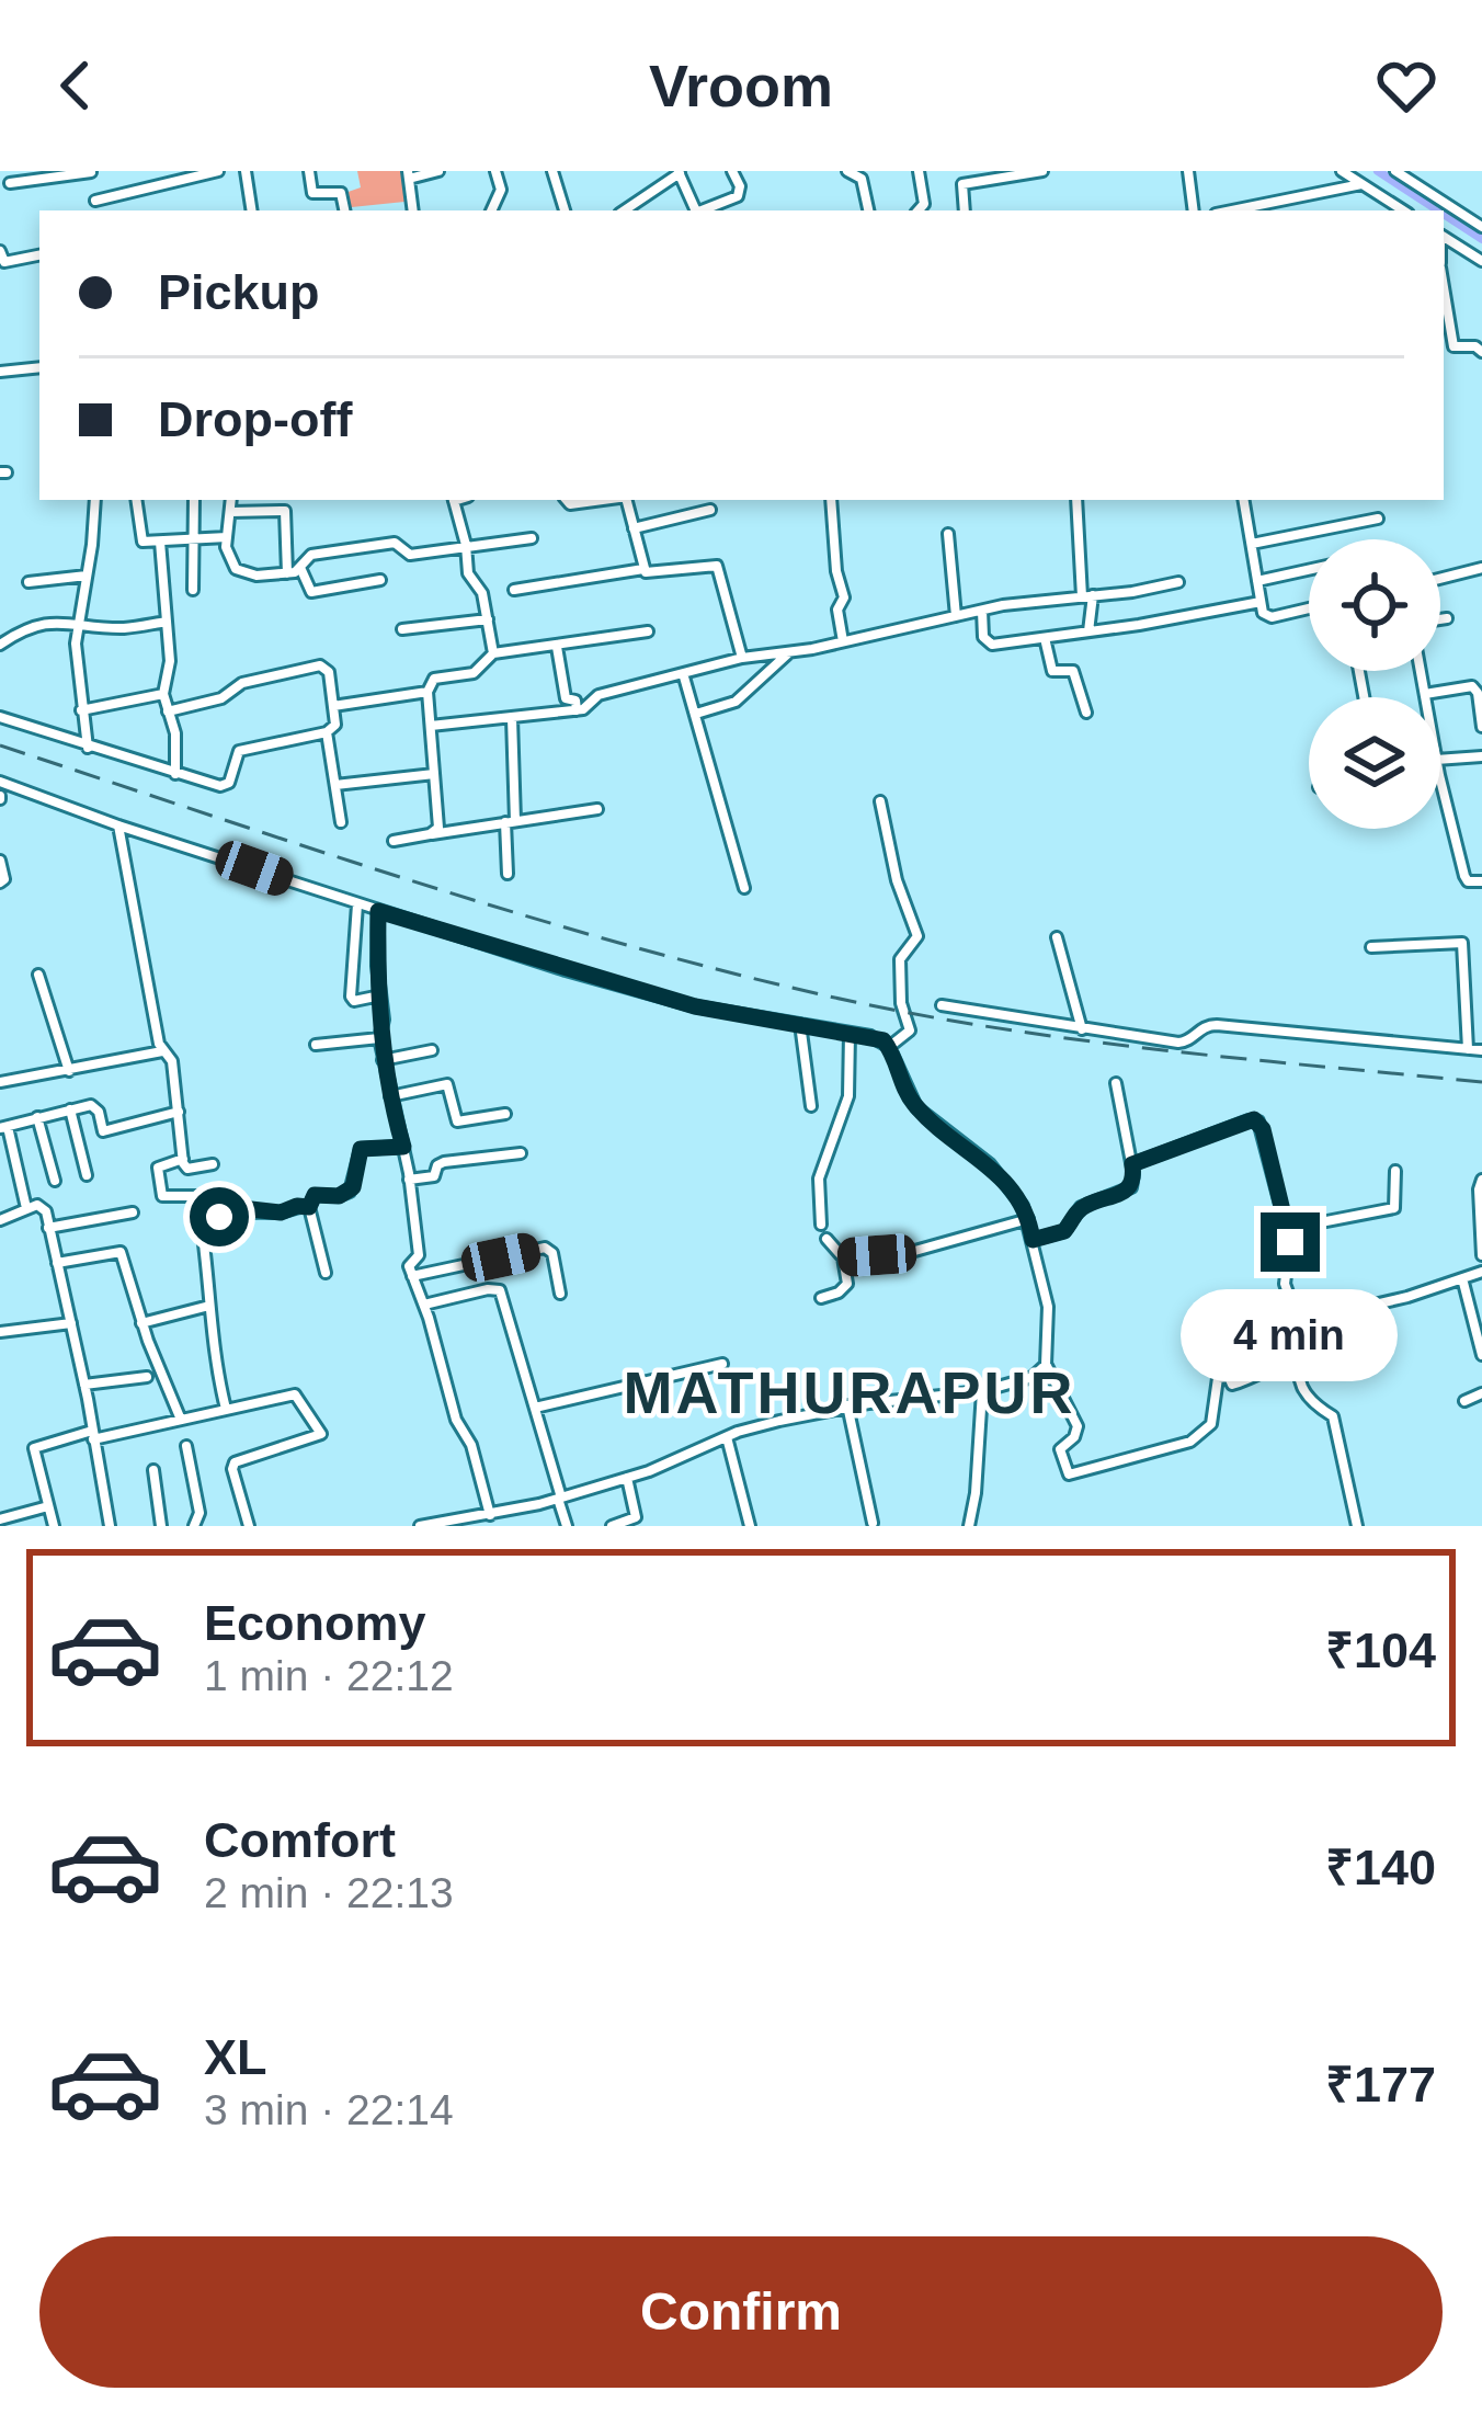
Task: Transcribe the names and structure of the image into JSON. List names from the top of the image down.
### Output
{
  "districts": ["MATHURAPUR"],
  "page": {
    "header": "Vroom",
    "banner": ["Pickup", "Drop-off"],
    "bubble": "4 min",
    "list": [
      {
        "name": "Economy",
        "note": "1 min · 22:12",
        "value": "₹104"
      },
      {
        "name": "Comfort",
        "note": "2 min · 22:13",
        "value": "₹140"
      },
      {
        "name": "XL",
        "note": "3 min · 22:14",
        "value": "₹177"
      }
    ],
    "buttons": "Confirm"
  }
}
